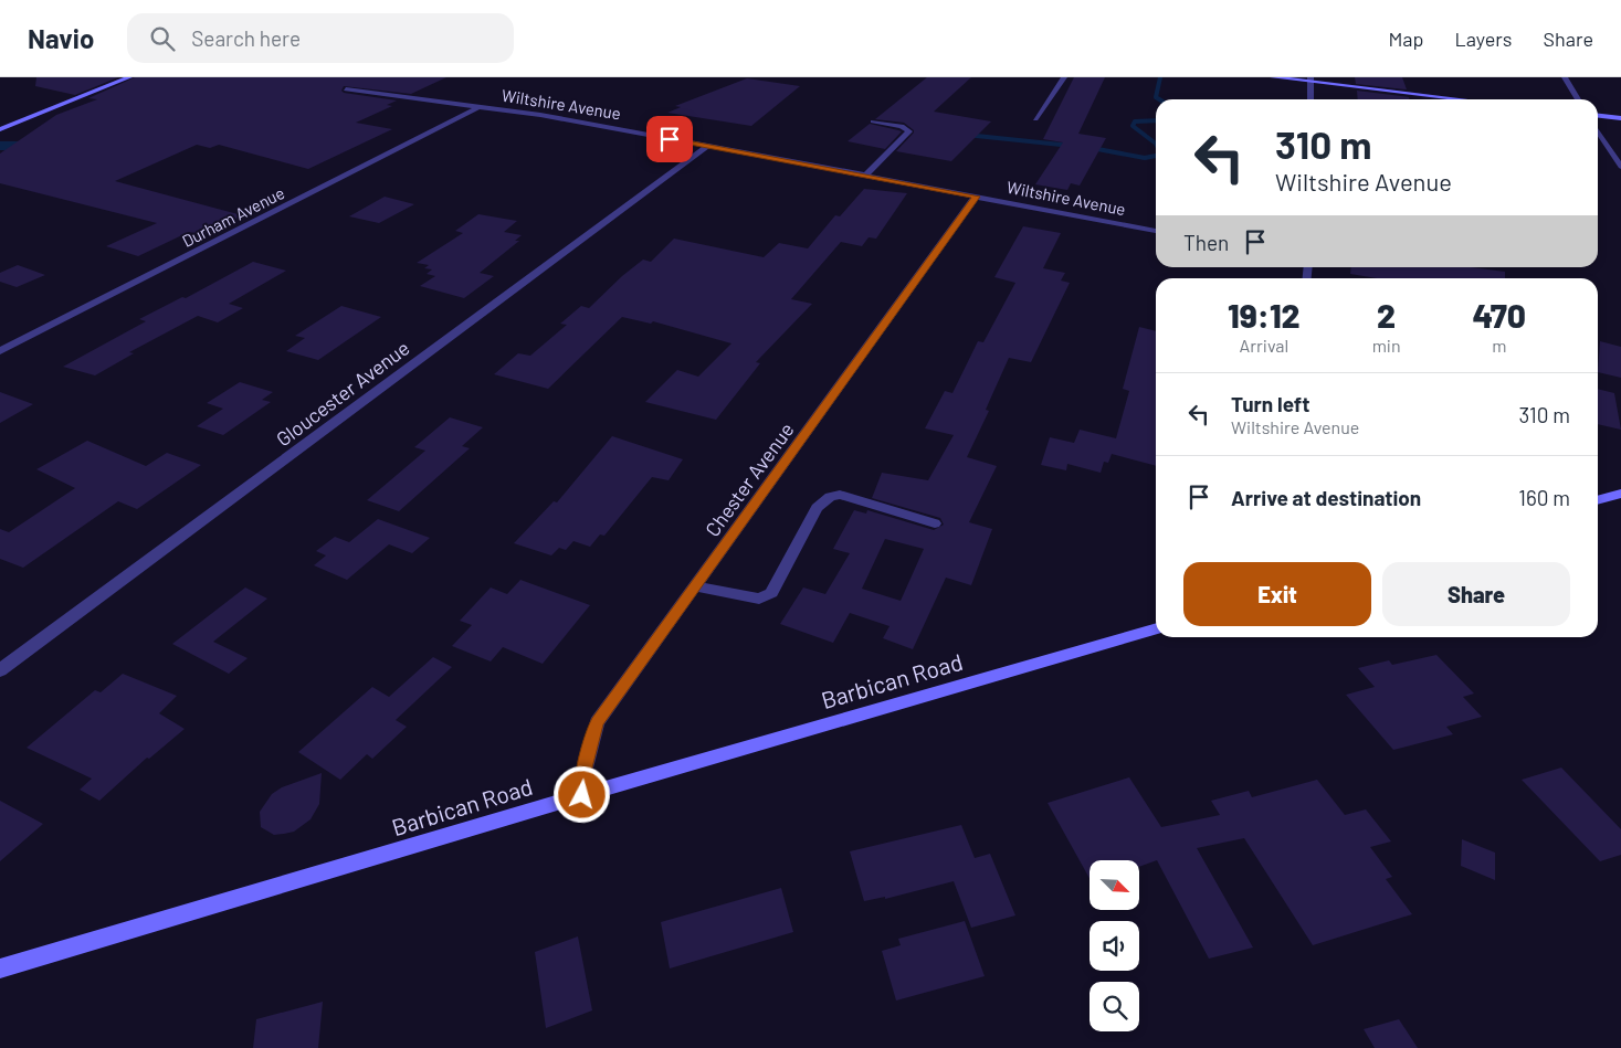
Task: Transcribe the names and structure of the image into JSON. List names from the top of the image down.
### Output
{
  "streets": {
    "main road": ["Barbican Road"],
    "street": [
      "Wiltshire Avenue",
      "Durham Avenue",
      "Gloucester Avenue",
      "Chester Avenue"
    ]
  },
  "crossings": [
    ["Wiltshire Avenue", "Durham Avenue"],
    ["Wiltshire Avenue", "Gloucester Avenue"],
    ["Wiltshire Avenue", "Chester Avenue"],
    ["Chester Avenue", "Barbican Road"]
  ],
  "north": "bottom right",
  "page": {
    "header": "Navio",
    "search": "Search here",
    "nav": ["Map", "Layers", "Share"],
    "turn": ["310 m", "Wiltshire Avenue"],
    "then": "Then",
    "eta": [
      "19:12",
      "Arrival",
      "2",
      "min",
      "470",
      "m"
    ],
    "list": [
      {
        "name": "Turn left",
        "note": "Wiltshire Avenue",
        "value": "310 m"
      },
      {
        "name": "Arrive at destination",
        "value": "160 m"
      }
    ],
    "buttons": ["Exit", "Share"]
  }
}
